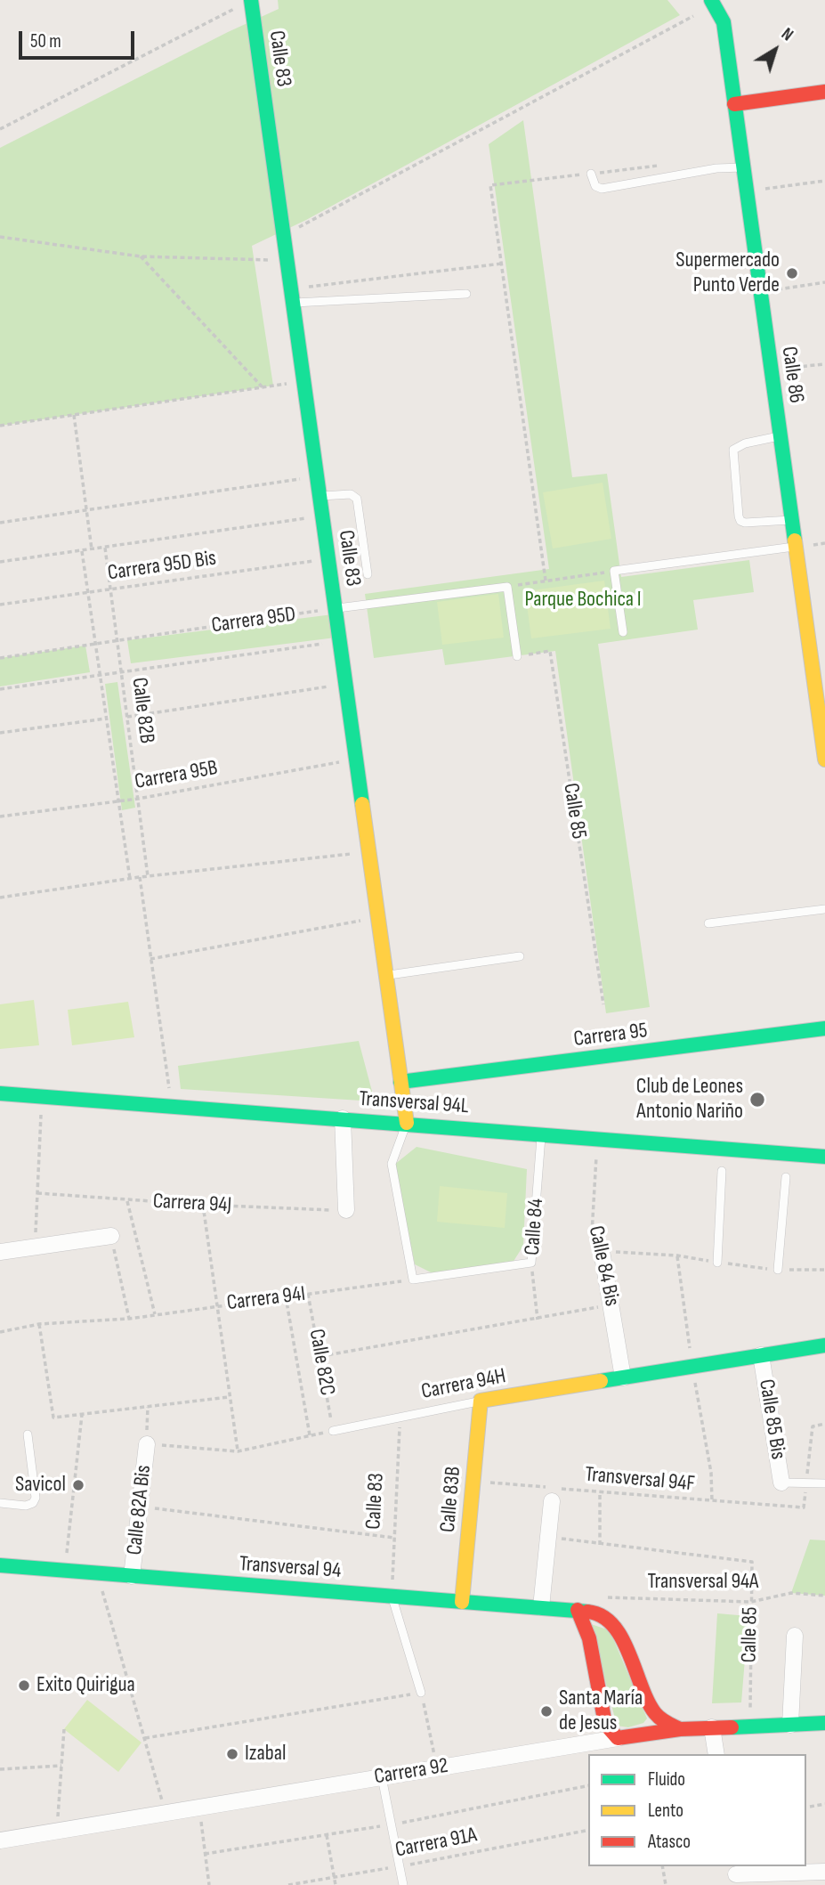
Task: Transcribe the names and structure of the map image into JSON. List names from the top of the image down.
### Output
{
  "streets": {
    "street": [
      "Calle 83",
      "Calle 86",
      "Carrera 95",
      "Transversal 94L",
      "Calle 84 Bis",
      "Carrera 94H",
      "Calle 85 Bis",
      "Calle 83B",
      "Calle 82A Bis",
      "Transversal 94",
      "Carrera 92"
    ],
    "lane": ["Calle 84"],
    "path": [
      "Carrera 95D Bis",
      "Carrera 95D",
      "Calle 82B",
      "Carrera 95B",
      "Calle 85",
      "Carrera 94J",
      "Carrera 94I",
      "Calle 82C",
      "Transversal 94F",
      "Transversal 94A",
      "Carrera 91A"
    ]
  },
  "crossings": [
    ["Calle 83", "Carrera 95D Bis"],
    ["Calle 83", "Carrera 95D"],
    ["Calle 83", "Carrera 95B"],
    ["Calle 83", "Carrera 95"],
    ["Calle 83", "Transversal 94L"],
    ["Calle 83", "Carrera 94H"],
    ["Calle 83", "Transversal 94"],
    ["Carrera 95D Bis", "Calle 82B"],
    ["Carrera 95D", "Calle 82B"],
    ["Calle 82B", "Carrera 95B"],
    ["Calle 85", "Transversal 94A"],
    ["Transversal 94L", "Calle 84"],
    ["Calle 84 Bis", "Carrera 94H"],
    ["Carrera 94I", "Calle 82C"],
    ["Calle 82C", "Carrera 94H"],
    ["Carrera 94H", "Calle 85 Bis"],
    ["Carrera 94H", "Calle 83B"],
    ["Transversal 94F", "Calle 83B"],
    ["Calle 83B", "Transversal 94"],
    ["Calle 82A Bis", "Transversal 94"],
    ["Transversal 94", "Carrera 92"]
  ],
  "parks": ["Parque Bochica I"],
  "places": [
    "Supermercado Punto Verde",
    "Club de Leones Antonio Nariño",
    "Savicol",
    "Exito Quirigua",
    "Santa María de Jesus",
    "Izabal"
  ],
  "legend": ["Fluido", "Lento", "Atasco"],
  "scale_bar": "50 m",
  "north": "top right"
}
